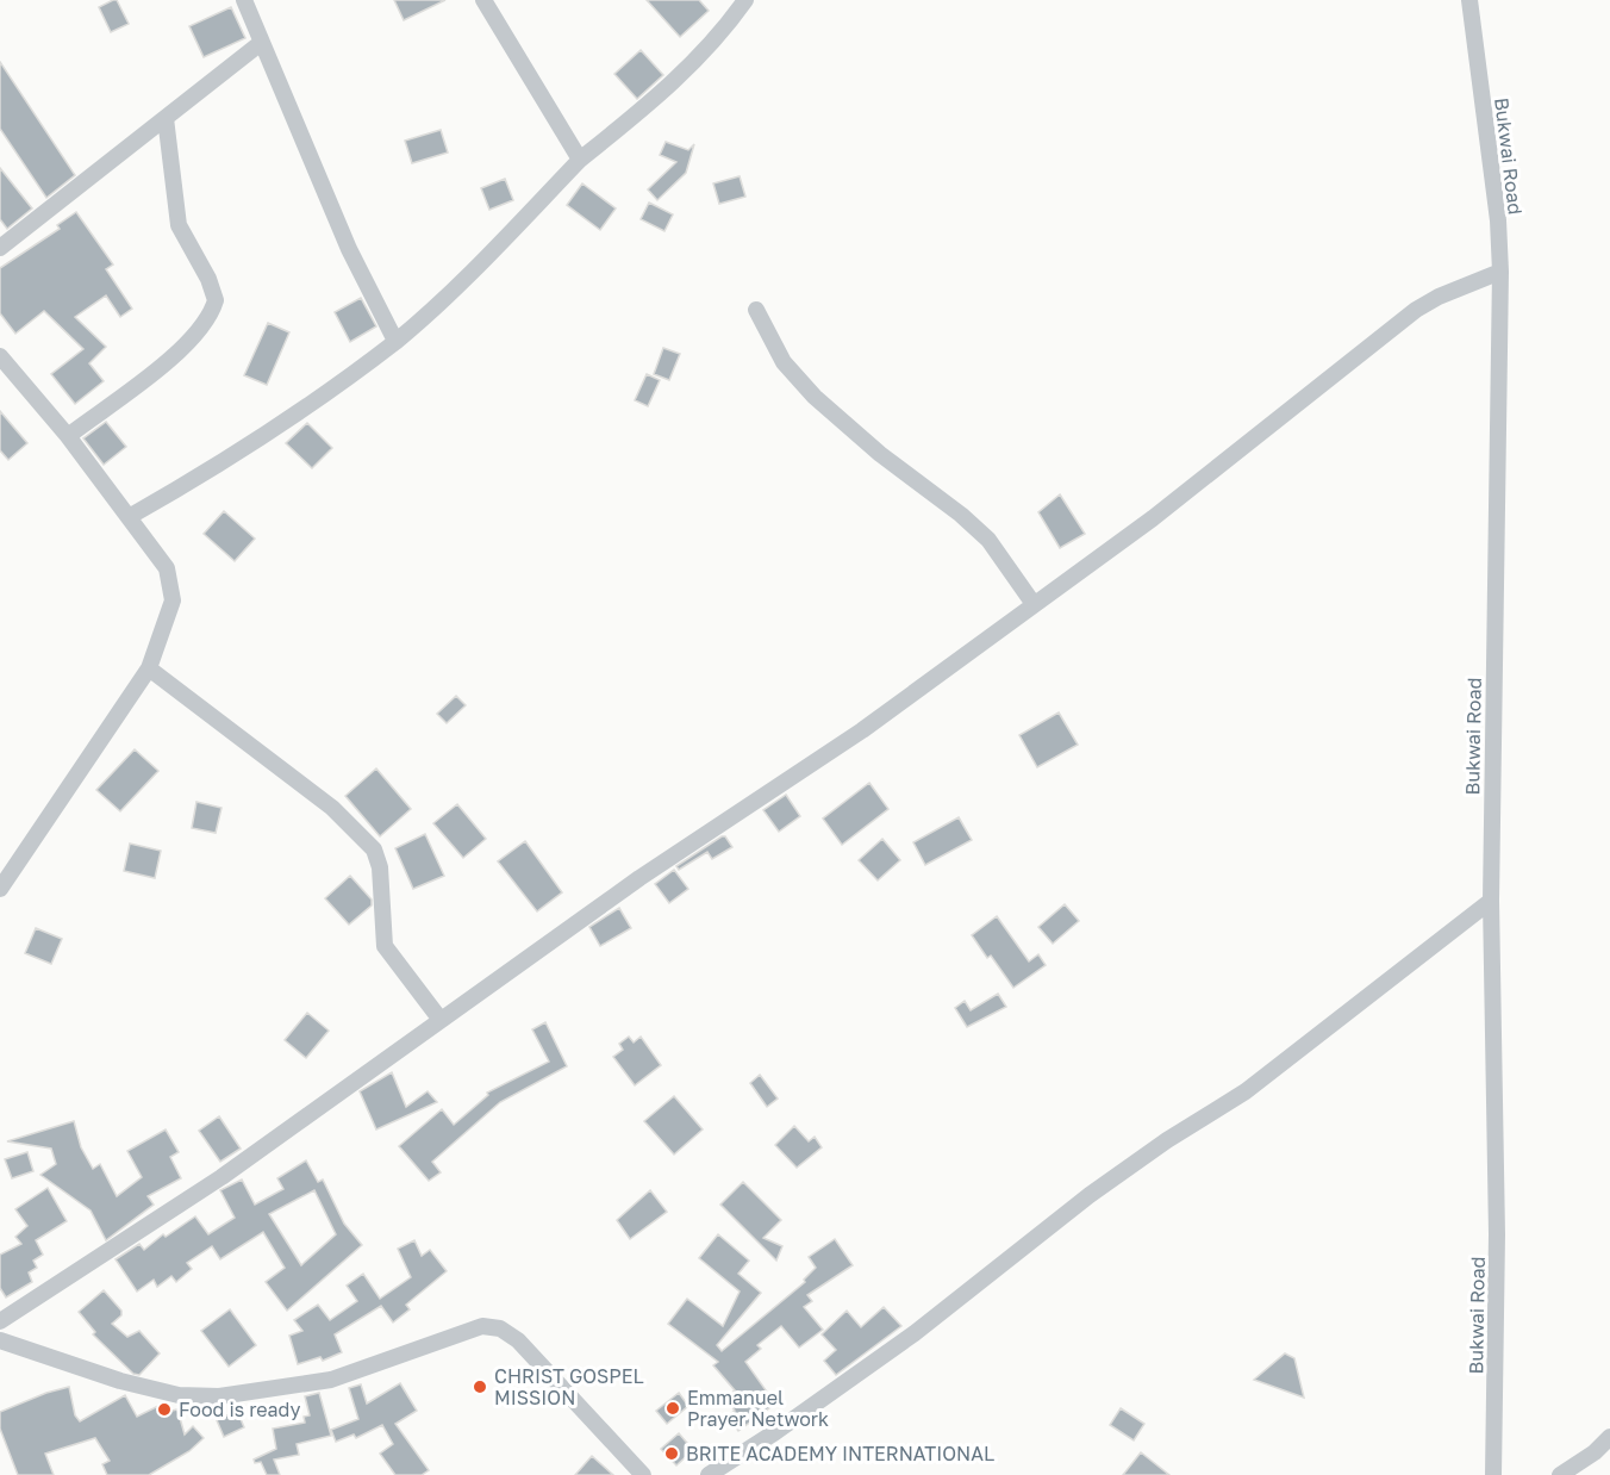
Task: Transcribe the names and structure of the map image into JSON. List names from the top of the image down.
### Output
{
  "streets": {
    "street": ["Bukwai Road"]
  },
  "places": [
    "CHRIST GOSPEL MISSION",
    "Emmanuel Prayer Network",
    "Food is ready",
    "BRITE ACADEMY INTERNATIONAL"
  ]
}
